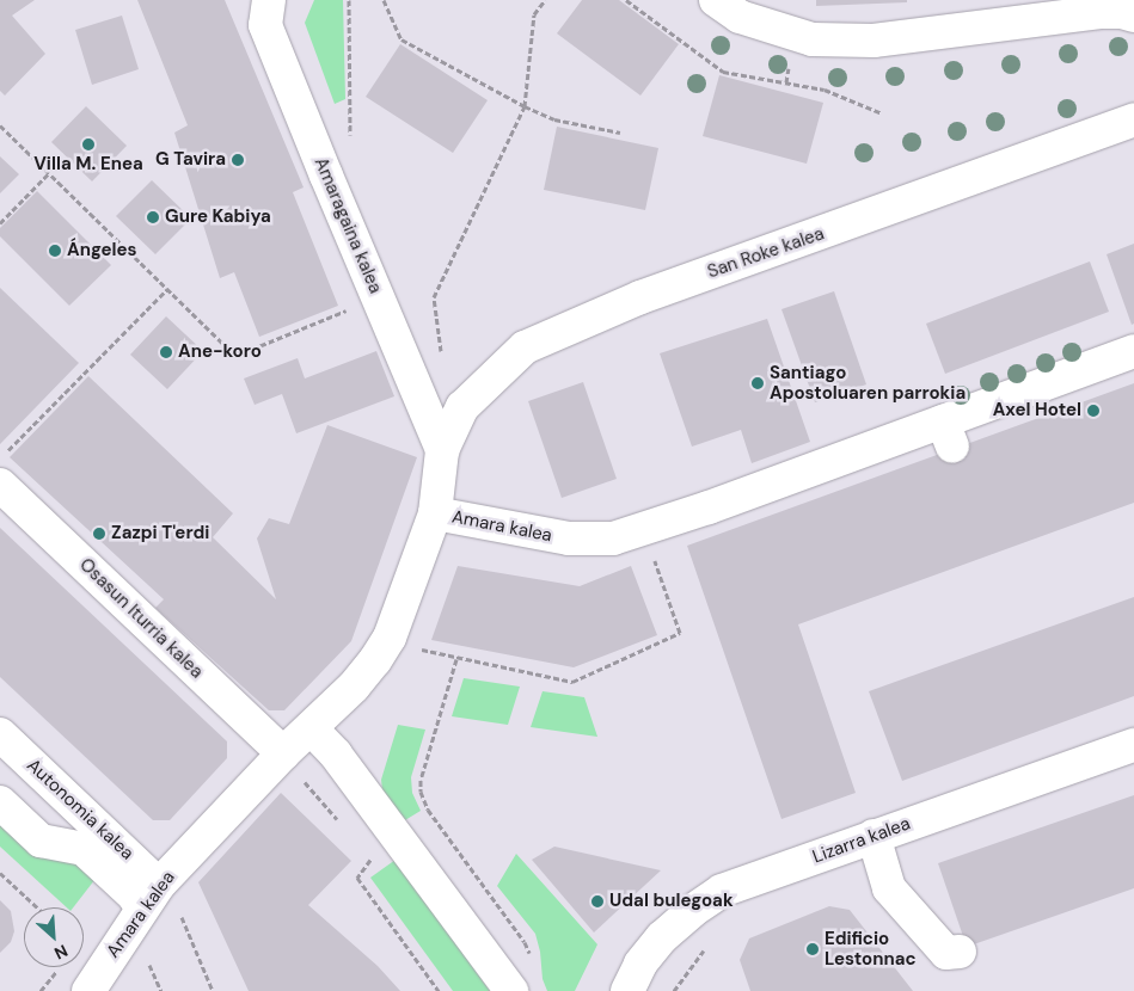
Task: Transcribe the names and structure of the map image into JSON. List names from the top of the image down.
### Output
{
  "streets": {
    "street": [
      "Amaragaina kalea",
      "San Roke kalea",
      "Amara kalea",
      "Osasun Iturria kalea",
      "Autonomia kalea",
      "Lizarra kalea"
    ]
  },
  "crossings": [
    ["Amaragaina kalea", "San Roke kalea"],
    ["Amara kalea", "Osasun Iturria kalea"],
    ["Amara kalea", "Autonomia kalea"]
  ],
  "places": [
    "Villa M. Enea",
    "G Tavira",
    "Gure Kabiya",
    "Ángeles",
    "Ane-koro",
    "Santiago Apostoluaren parrokia",
    "Axel Hotel",
    "Zazpi T'erdi",
    "Udal bulegoak",
    "Edificio Lestonnac"
  ],
  "north": "bottom right"
}
